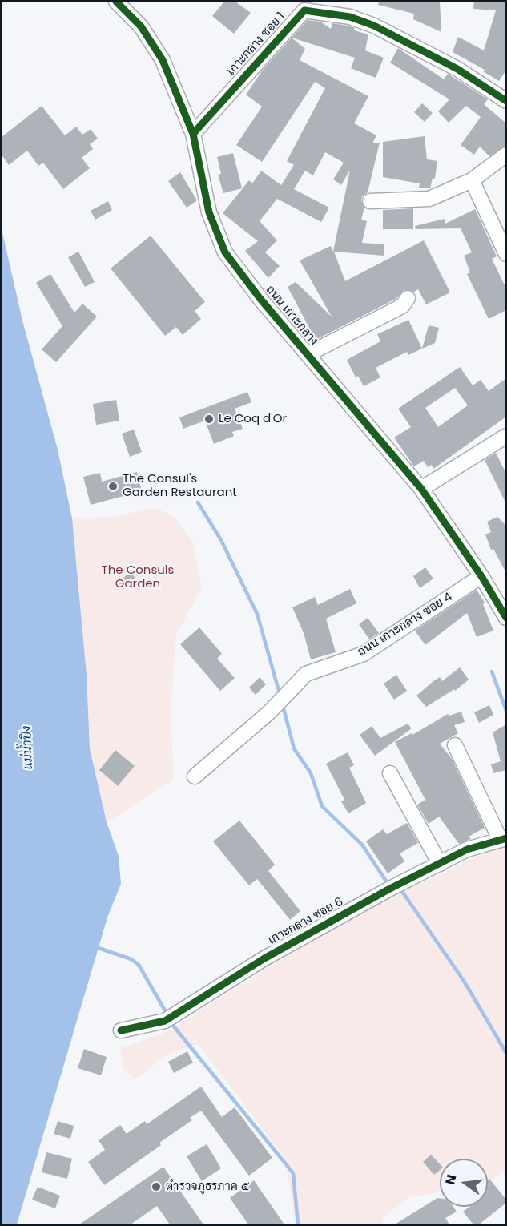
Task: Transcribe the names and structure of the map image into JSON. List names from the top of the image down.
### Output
{
  "streets": {
    "street": [
      "เกาะกลาง ซอย 1",
      "ถนน เกาะกลาง",
      "ถนน เกาะกลาง ซอย 4",
      "เกาะกลาง ซอย 6"
    ]
  },
  "crossings": [
    ["เกาะกลาง ซอย 1", "ถนน เกาะกลาง"],
    ["ถนน เกาะกลาง", "ถนน เกาะกลาง ซอย 4"]
  ],
  "water": ["แม่น้ำปิง"],
  "parks": ["The Consuls Garden"],
  "places": ["Le Coq d'Or", "The Consul's Garden Restaurant", "ตำรวจภูธรภาค ๕"],
  "north": "left"
}
